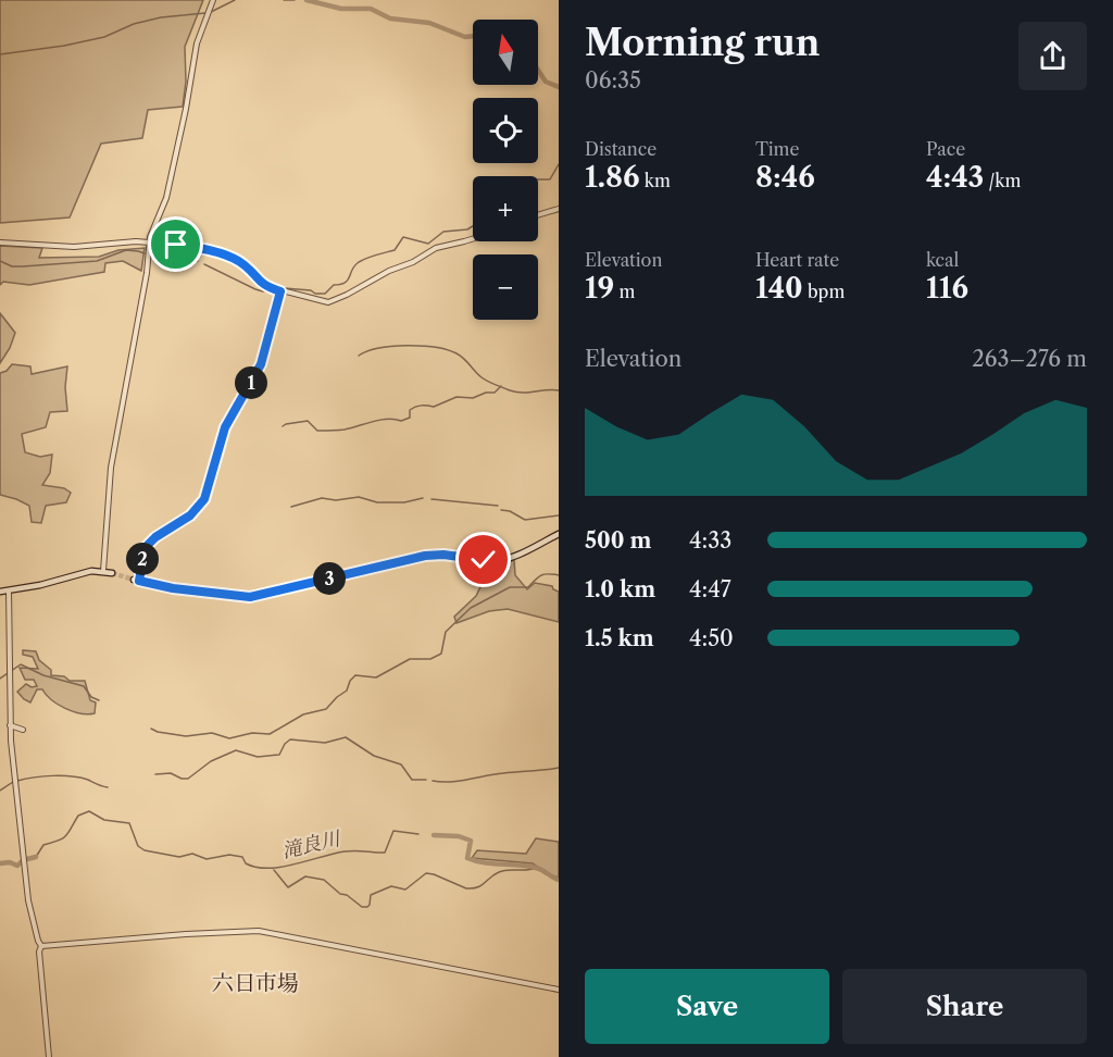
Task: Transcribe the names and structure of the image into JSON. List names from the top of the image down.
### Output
{
  "districts": ["六日市場"],
  "water": ["滝良川"],
  "north": "top",
  "page": {
    "heading": ["Morning run", "06:35"],
    "map_buttons": ["+", "−"],
    "stats": [
      ["Distance", "1.86 km"],
      ["Time", "8:46"],
      ["Pace", "4:43 /km"],
      ["Elevation", "19 m"],
      ["Heart rate", "140 bpm"],
      ["kcal", "116"]
    ],
    "chart": ["Elevation", "263–276 m"],
    "pins": ["1", "2", "3"],
    "list": [
      {
        "name": "500 m",
        "note": "4:33"
      },
      {
        "name": "1.0 km",
        "note": "4:47"
      },
      {
        "name": "1.5 km",
        "note": "4:50"
      }
    ],
    "buttons": ["Save", "Share"]
  }
}
